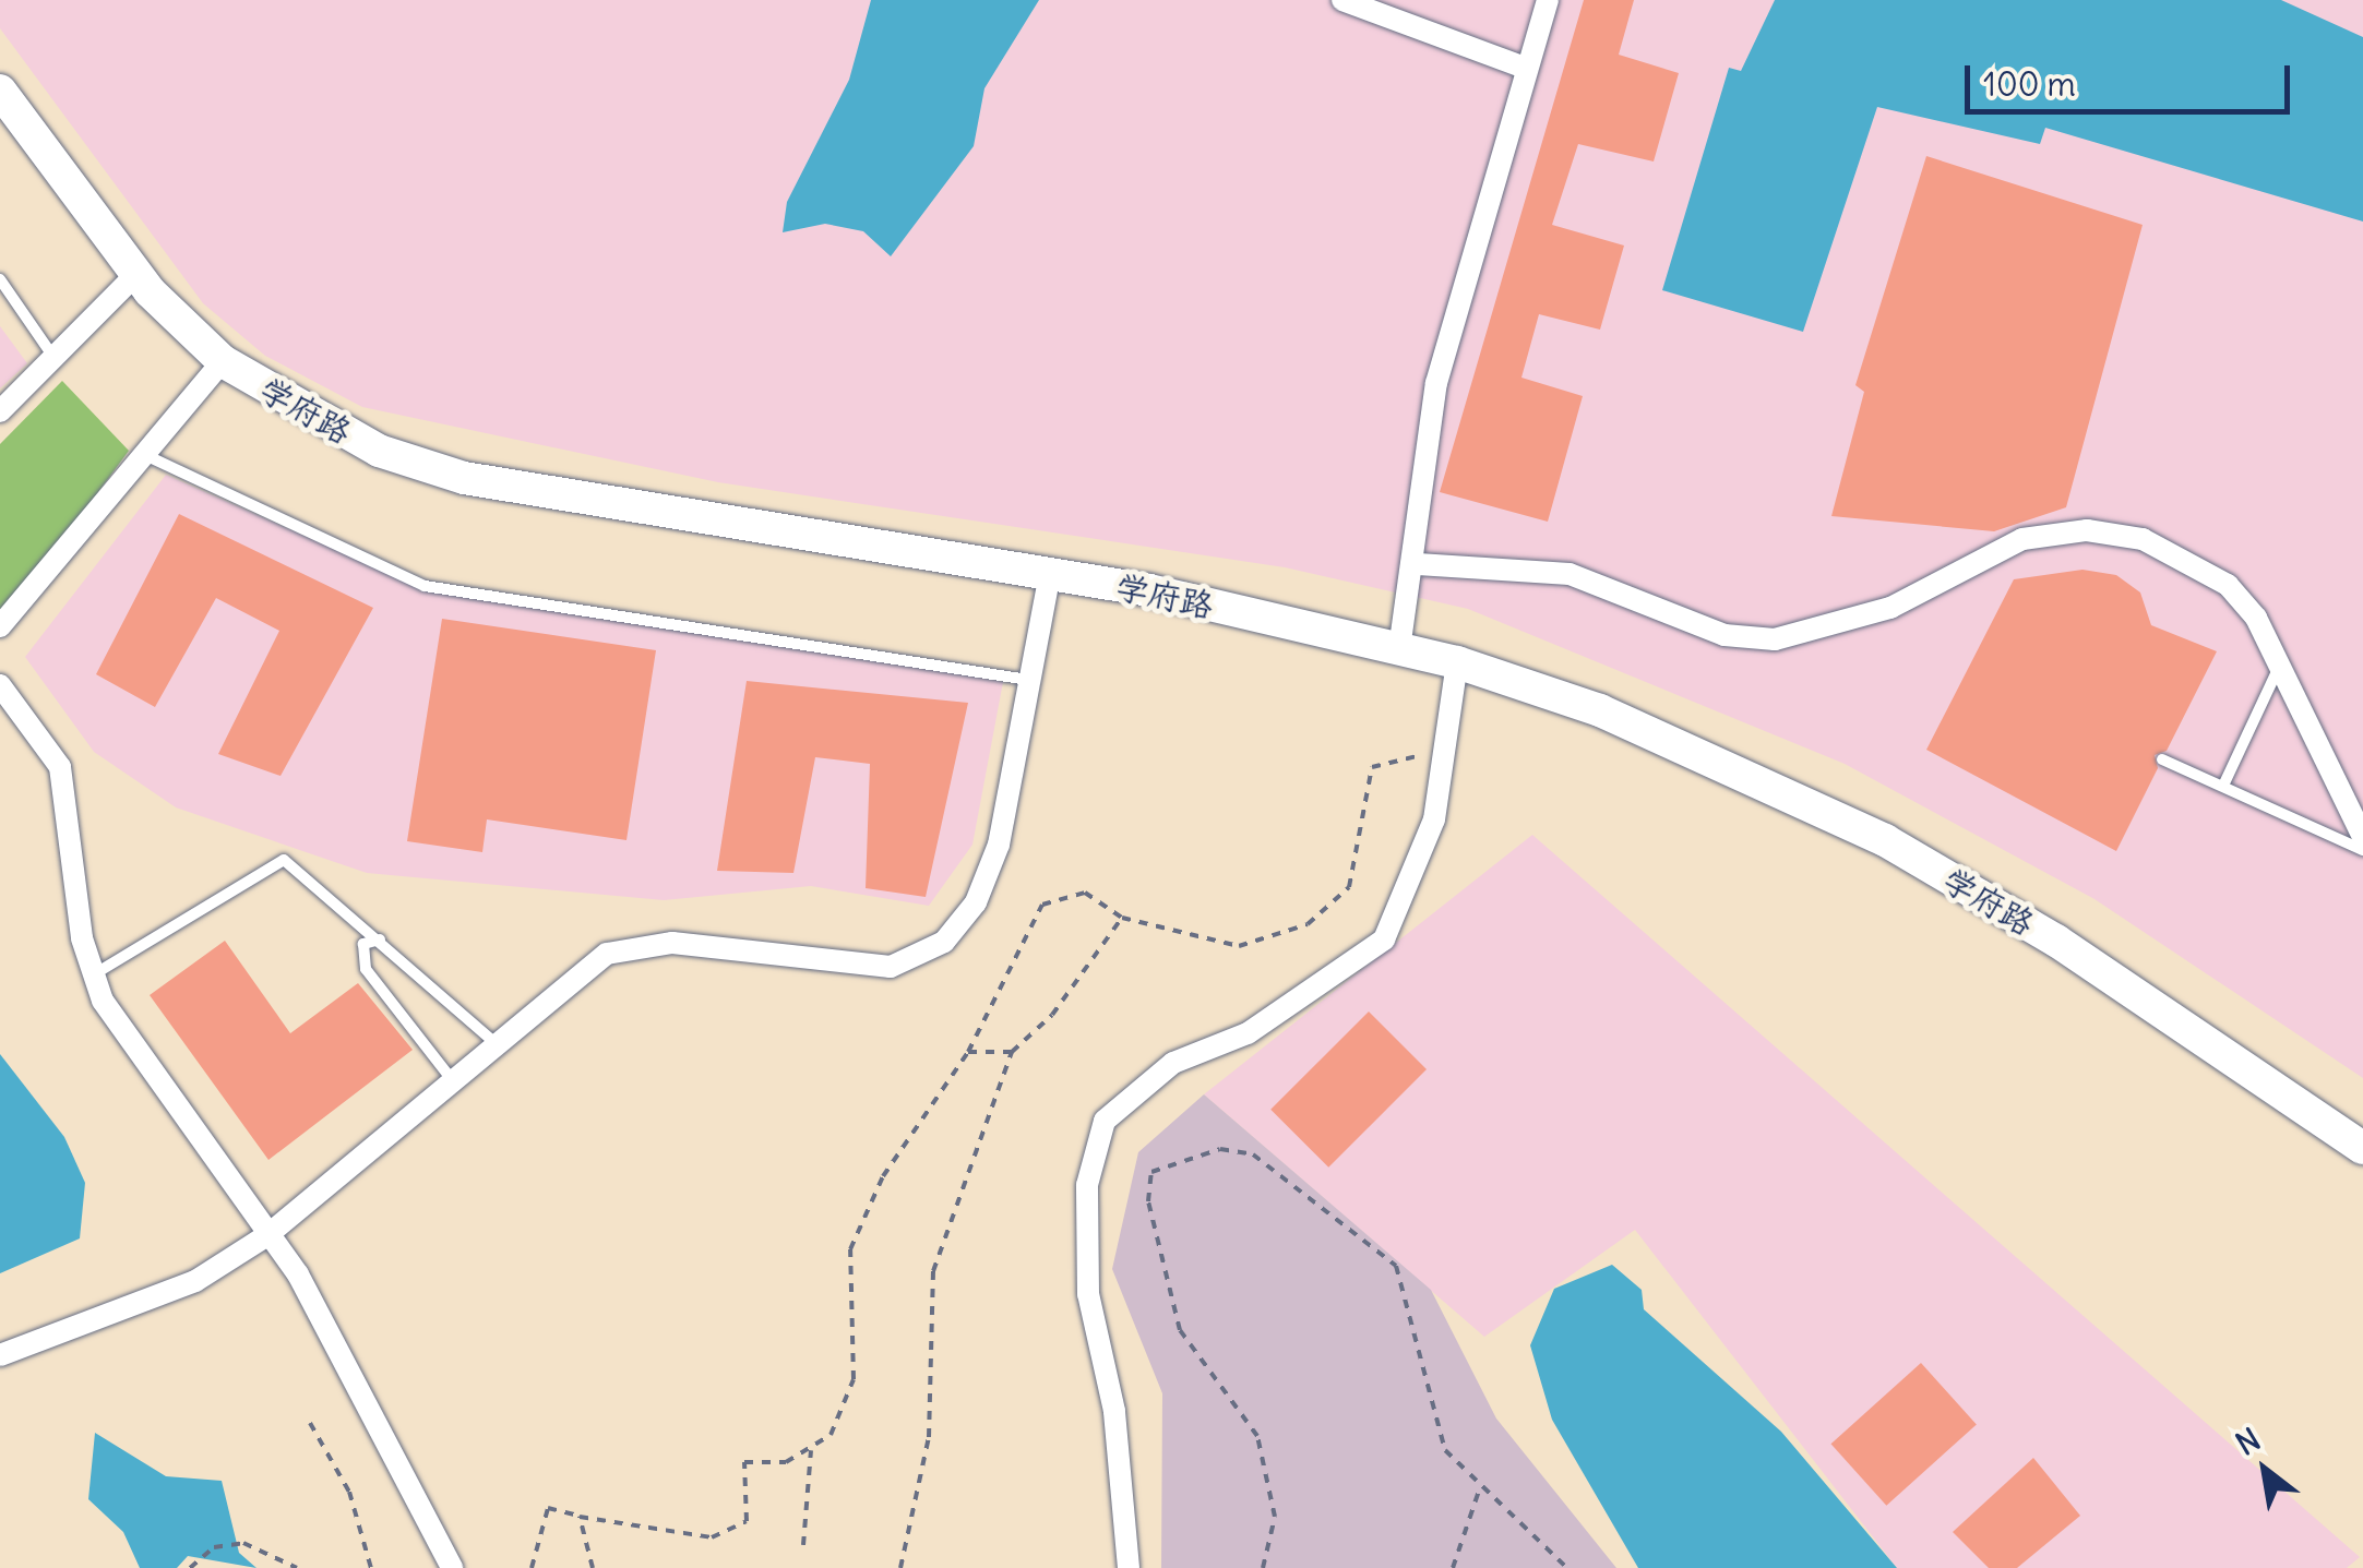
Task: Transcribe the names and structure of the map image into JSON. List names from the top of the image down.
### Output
{
  "streets": {
    "street": ["学府路"]
  },
  "scale_bar": "100 m",
  "north": "top left"
}
